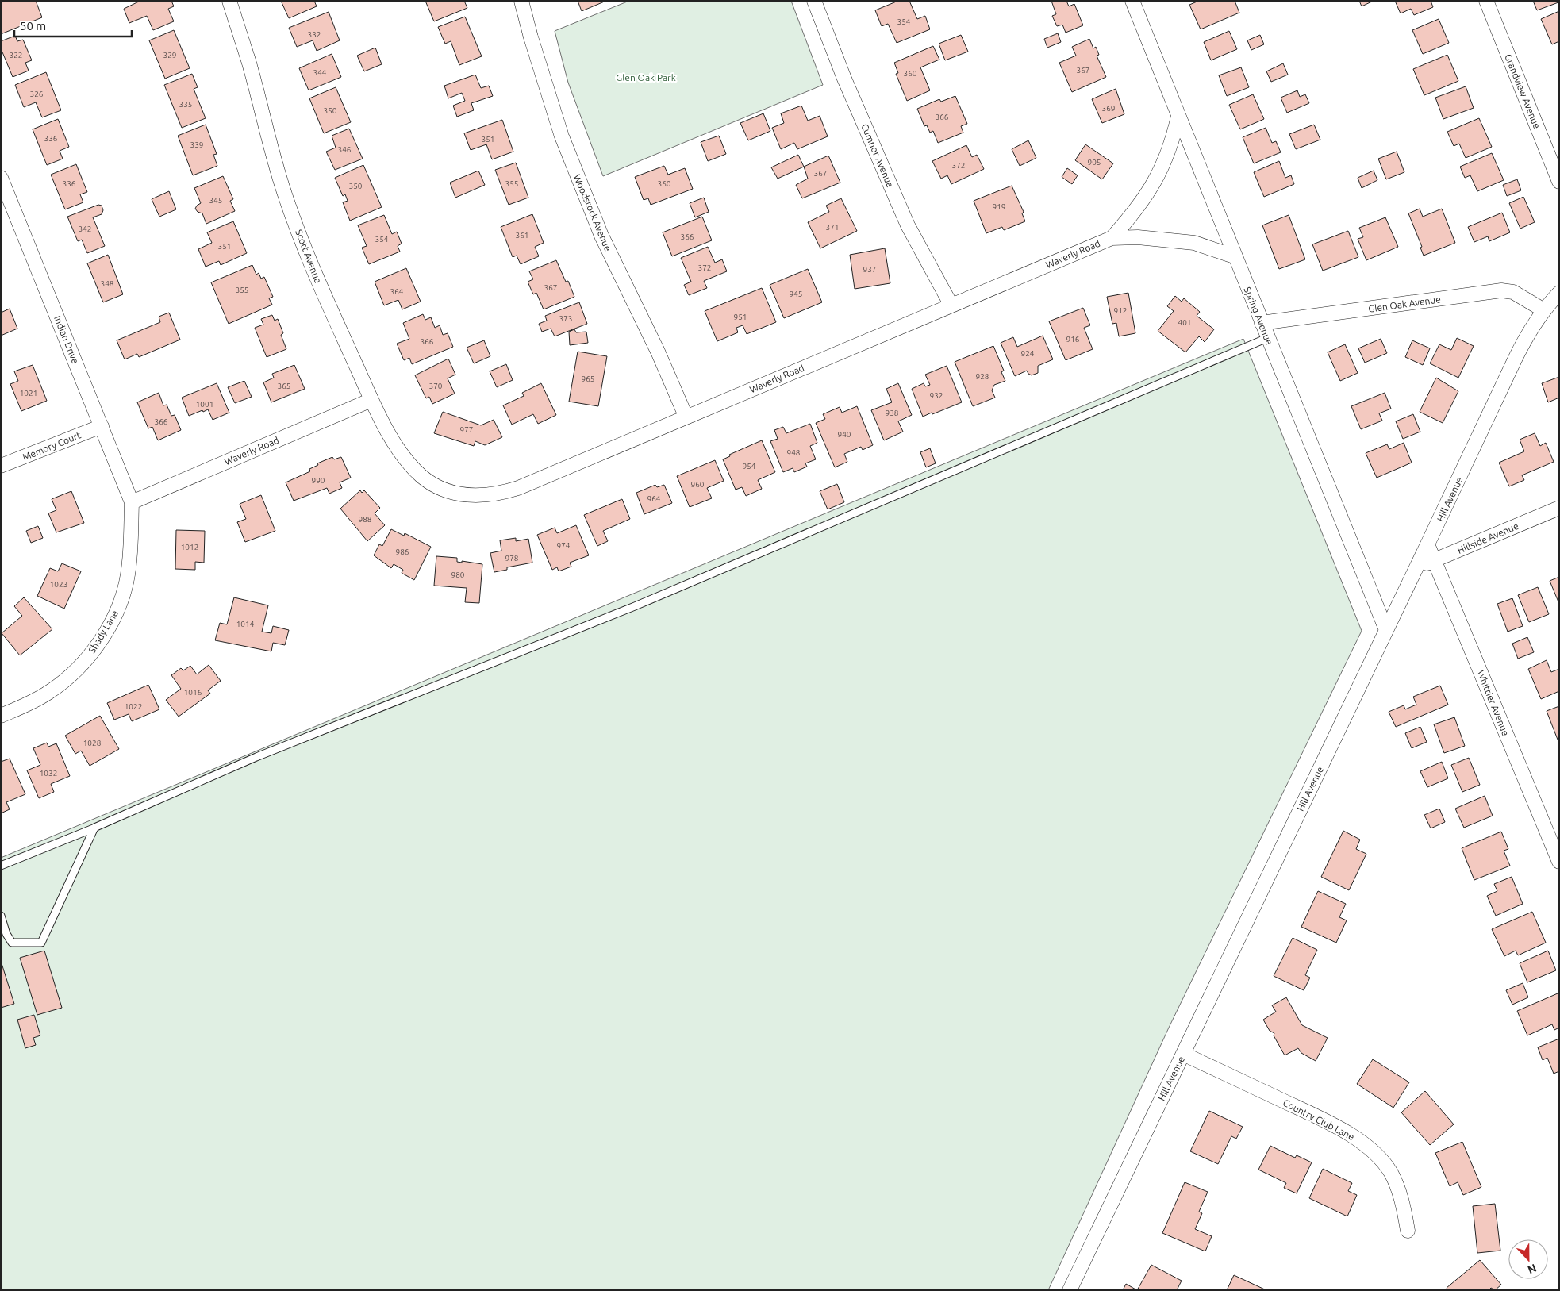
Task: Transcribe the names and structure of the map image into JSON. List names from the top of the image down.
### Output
{
  "streets": {
    "street": [
      "Grandview Avenue",
      "Cumnor Avenue",
      "Woodstock Avenue",
      "Waverly Road",
      "Scott Avenue",
      "Glen Oak Avenue",
      "Spring Avenue",
      "Indian Drive",
      "Memory Court",
      "Hill Avenue",
      "Hillside Avenue",
      "Shady Lane",
      "Whittier Avenue",
      "Country Club Lane"
    ]
  },
  "crossings": [
    ["Cumnor Avenue", "Waverly Road"],
    ["Woodstock Avenue", "Waverly Road"],
    ["Waverly Road", "Scott Avenue"],
    ["Waverly Road", "Spring Avenue"],
    ["Waverly Road", "Indian Drive"],
    ["Waverly Road", "Shady Lane"],
    ["Glen Oak Avenue", "Spring Avenue"],
    ["Glen Oak Avenue", "Hill Avenue"],
    ["Spring Avenue", "Hill Avenue"],
    ["Indian Drive", "Memory Court"],
    ["Indian Drive", "Shady Lane"],
    ["Hill Avenue", "Hillside Avenue"],
    ["Hill Avenue", "Whittier Avenue"],
    ["Hill Avenue", "Country Club Lane"],
    ["Hillside Avenue", "Whittier Avenue"]
  ],
  "parks": ["Glen Oak Park"],
  "house_numbers": [
    "354",
    "332",
    "322",
    "329",
    "367",
    "344",
    "360",
    "326",
    "335",
    "369",
    "350",
    "366",
    "336",
    "351",
    "339",
    "346",
    "905",
    "372",
    "367",
    "336",
    "355",
    "360",
    "350",
    "345",
    "919",
    "371",
    "342",
    "361",
    "366",
    "354",
    "351",
    "372",
    "937",
    "348",
    "367",
    "355",
    "364",
    "945",
    "912",
    "951",
    "373",
    "401",
    "916",
    "366",
    "924",
    "928",
    "965",
    "365",
    "370",
    "1021",
    "932",
    "1001",
    "938",
    "366",
    "977",
    "940",
    "948",
    "954",
    "990",
    "960",
    "964",
    "988",
    "974",
    "1012",
    "986",
    "978",
    "980",
    "1023",
    "1014",
    "1016",
    "1022",
    "1028",
    "1032"
  ],
  "scale_bar": "50 m",
  "north": "bottom"
}
